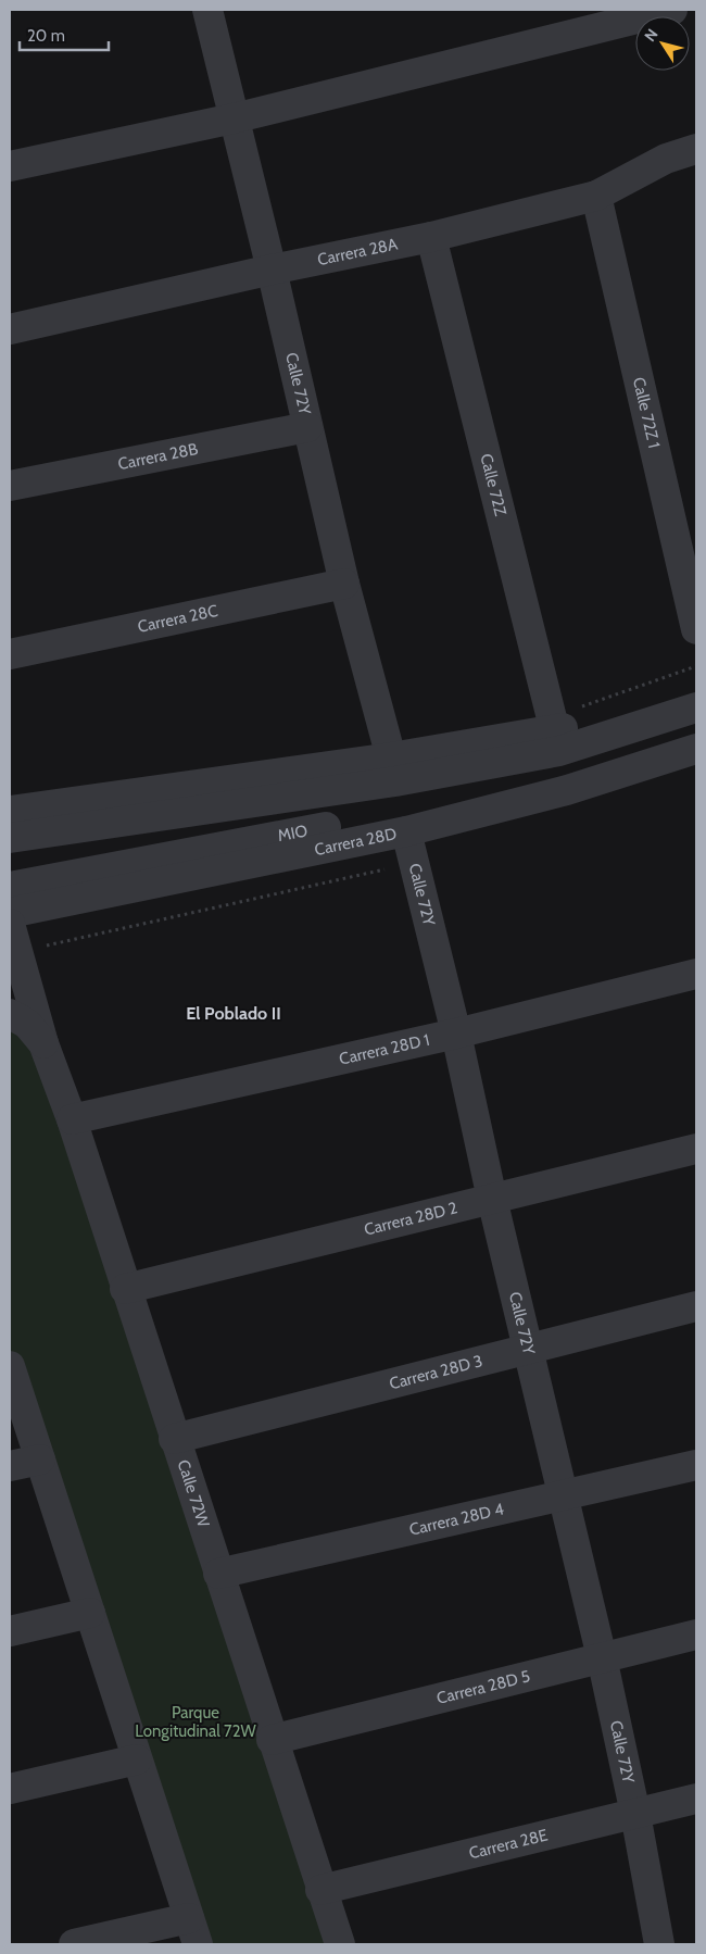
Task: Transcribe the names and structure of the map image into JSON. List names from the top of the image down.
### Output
{
  "streets": {
    "street": [
      "Carrera 28A",
      "Calle 72Y",
      "Calle 72Z 1",
      "Carrera 28B",
      "Calle 72Z",
      "Carrera 28C",
      "MIO",
      "Carrera 28D",
      "Carrera 28D 1",
      "Carrera 28D 2",
      "Carrera 28D 3",
      "Calle 72W",
      "Carrera 28D 4",
      "Carrera 28D 5",
      "Carrera 28E"
    ]
  },
  "crossings": [
    ["Carrera 28A", "Calle 72Y"],
    ["Carrera 28A", "Calle 72Z 1"],
    ["Carrera 28A", "Calle 72Z"],
    ["Calle 72Y", "Carrera 28B"],
    ["Calle 72Y", "Carrera 28C"],
    ["Calle 72Y", "Carrera 28D"],
    ["Calle 72Y", "Carrera 28D 1"],
    ["Calle 72Y", "Carrera 28D 2"],
    ["Calle 72Y", "Carrera 28D 3"],
    ["Calle 72Y", "Carrera 28D 4"],
    ["Calle 72Y", "Carrera 28D 5"],
    ["Calle 72Y", "Carrera 28E"],
    ["Carrera 28D 1", "Calle 72W"],
    ["Carrera 28D 2", "Calle 72W"],
    ["Carrera 28D 3", "Calle 72W"],
    ["Calle 72W", "Carrera 28D 4"],
    ["Calle 72W", "Carrera 28D 5"],
    ["Calle 72W", "Carrera 28E"]
  ],
  "districts": ["El Poblado II"],
  "parks": ["Parque Longitudinal 72W"],
  "scale_bar": "20 m",
  "north": "top left"
}
